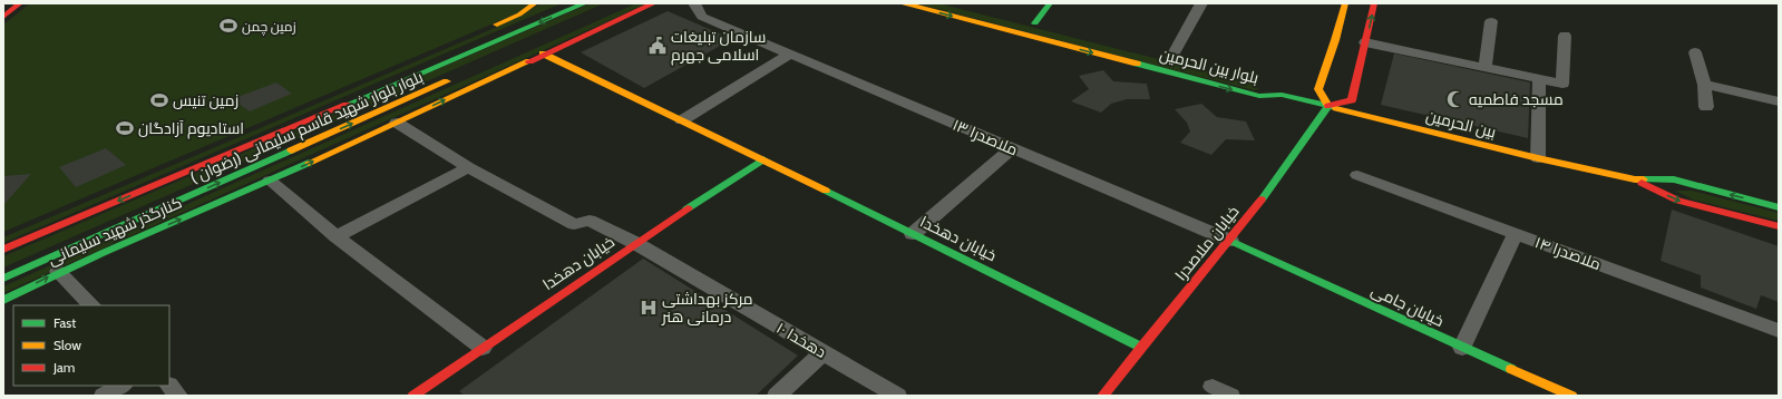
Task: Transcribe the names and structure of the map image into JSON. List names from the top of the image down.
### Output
{
  "streets": {
    "street": [
      "بلوار بین الحرمین",
      "بین الحرمین",
      "بلوار بلوار شهید قاسم سلیمانی (رضوان )",
      "ملاصدرا ۱۳",
      "کنارگذر شهید سلیمانی",
      "خیابان دهخدا",
      "خیابان ملاصدرا",
      "ملاصدرا ۱۴",
      "خیابان جامی",
      "دهخدا ۱۰"
    ]
  },
  "crossings": [
    ["بلوار بین الحرمین", "بین الحرمین"],
    ["بین الحرمین", "خیابان ملاصدرا"],
    ["ملاصدرا ۱۳", "خیابان ملاصدرا"],
    ["ملاصدرا ۱۳", "خیابان جامی"],
    ["کنارگذر شهید سلیمانی", "خیابان دهخدا"],
    ["کنارگذر شهید سلیمانی", "دهخدا ۱۰"],
    ["خیابان دهخدا", "خیابان ملاصدرا"],
    ["خیابان دهخدا", "دهخدا ۱۰"],
    ["خیابان ملاصدرا", "خیابان جامی"]
  ],
  "one_way": ["بلوار بین الحرمین"],
  "places": {
    "sports": ["زمین چمن", "زمین تنیس", "استادیوم آزادگان"],
    "public building": ["سازمان تبلیغات اسلامی جهرم"],
    "mosque": ["مسجد فاطمیه"],
    "hospital": ["مرکز بهداشتی درمانی هنر"]
  },
  "legend": ["Fast", "Slow", "Jam"]
}
